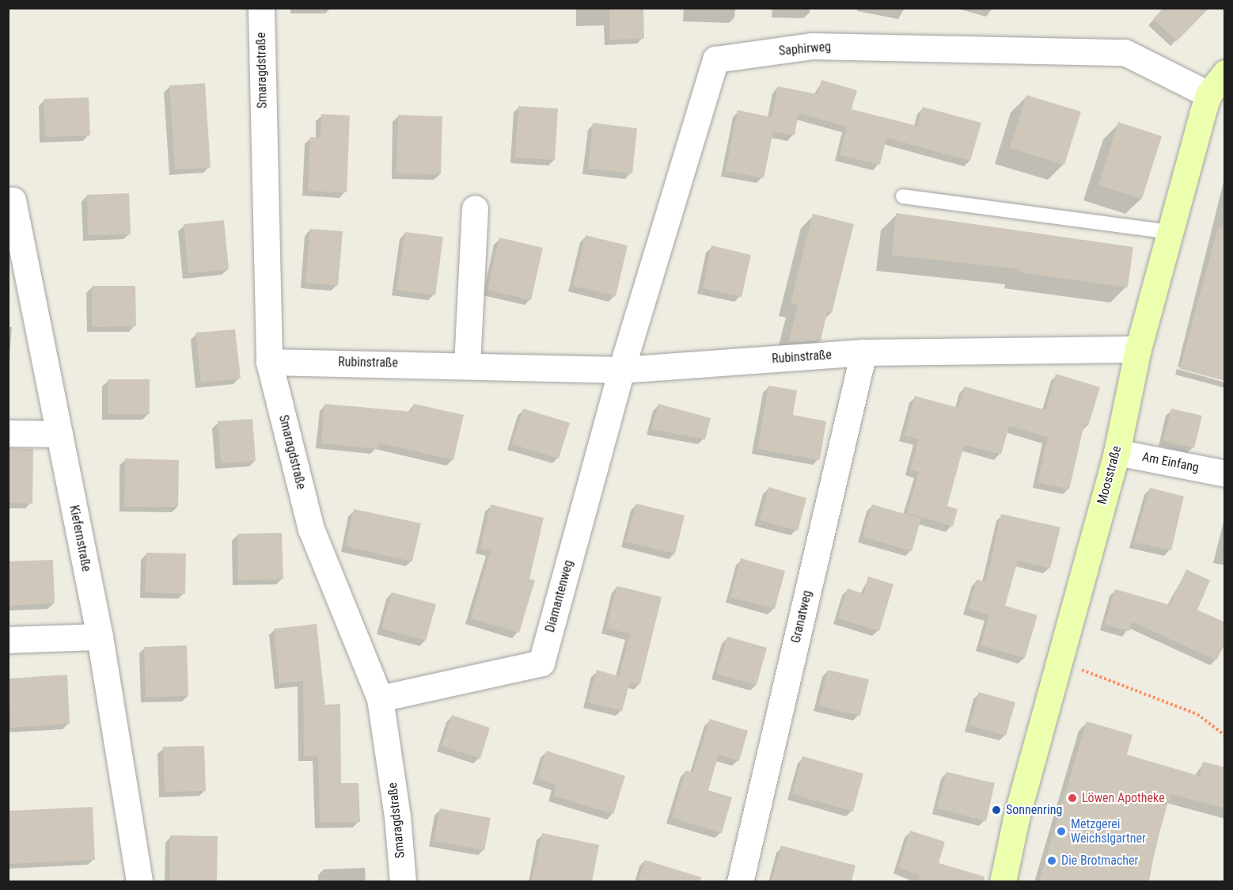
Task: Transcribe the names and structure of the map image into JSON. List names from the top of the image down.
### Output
{
  "streets": {
    "street": [
      "Saphirweg",
      "Smaragdstraße",
      "Rubinstraße",
      "Am Einfang",
      "Moosstraße",
      "Kiefernstraße",
      "Diamantenweg",
      "Granatweg"
    ]
  },
  "crossings": [
    ["Saphirweg", "Rubinstraße"],
    ["Saphirweg", "Moosstraße"],
    ["Saphirweg", "Diamantenweg"],
    ["Smaragdstraße", "Rubinstraße"],
    ["Smaragdstraße", "Diamantenweg"],
    ["Rubinstraße", "Moosstraße"],
    ["Rubinstraße", "Diamantenweg"],
    ["Rubinstraße", "Granatweg"],
    ["Am Einfang", "Moosstraße"]
  ],
  "places": [
    "Löwen Apotheke",
    "Sonnenring",
    "Metzgerei Weichslgartner",
    "Die Brotmacher"
  ]
}
